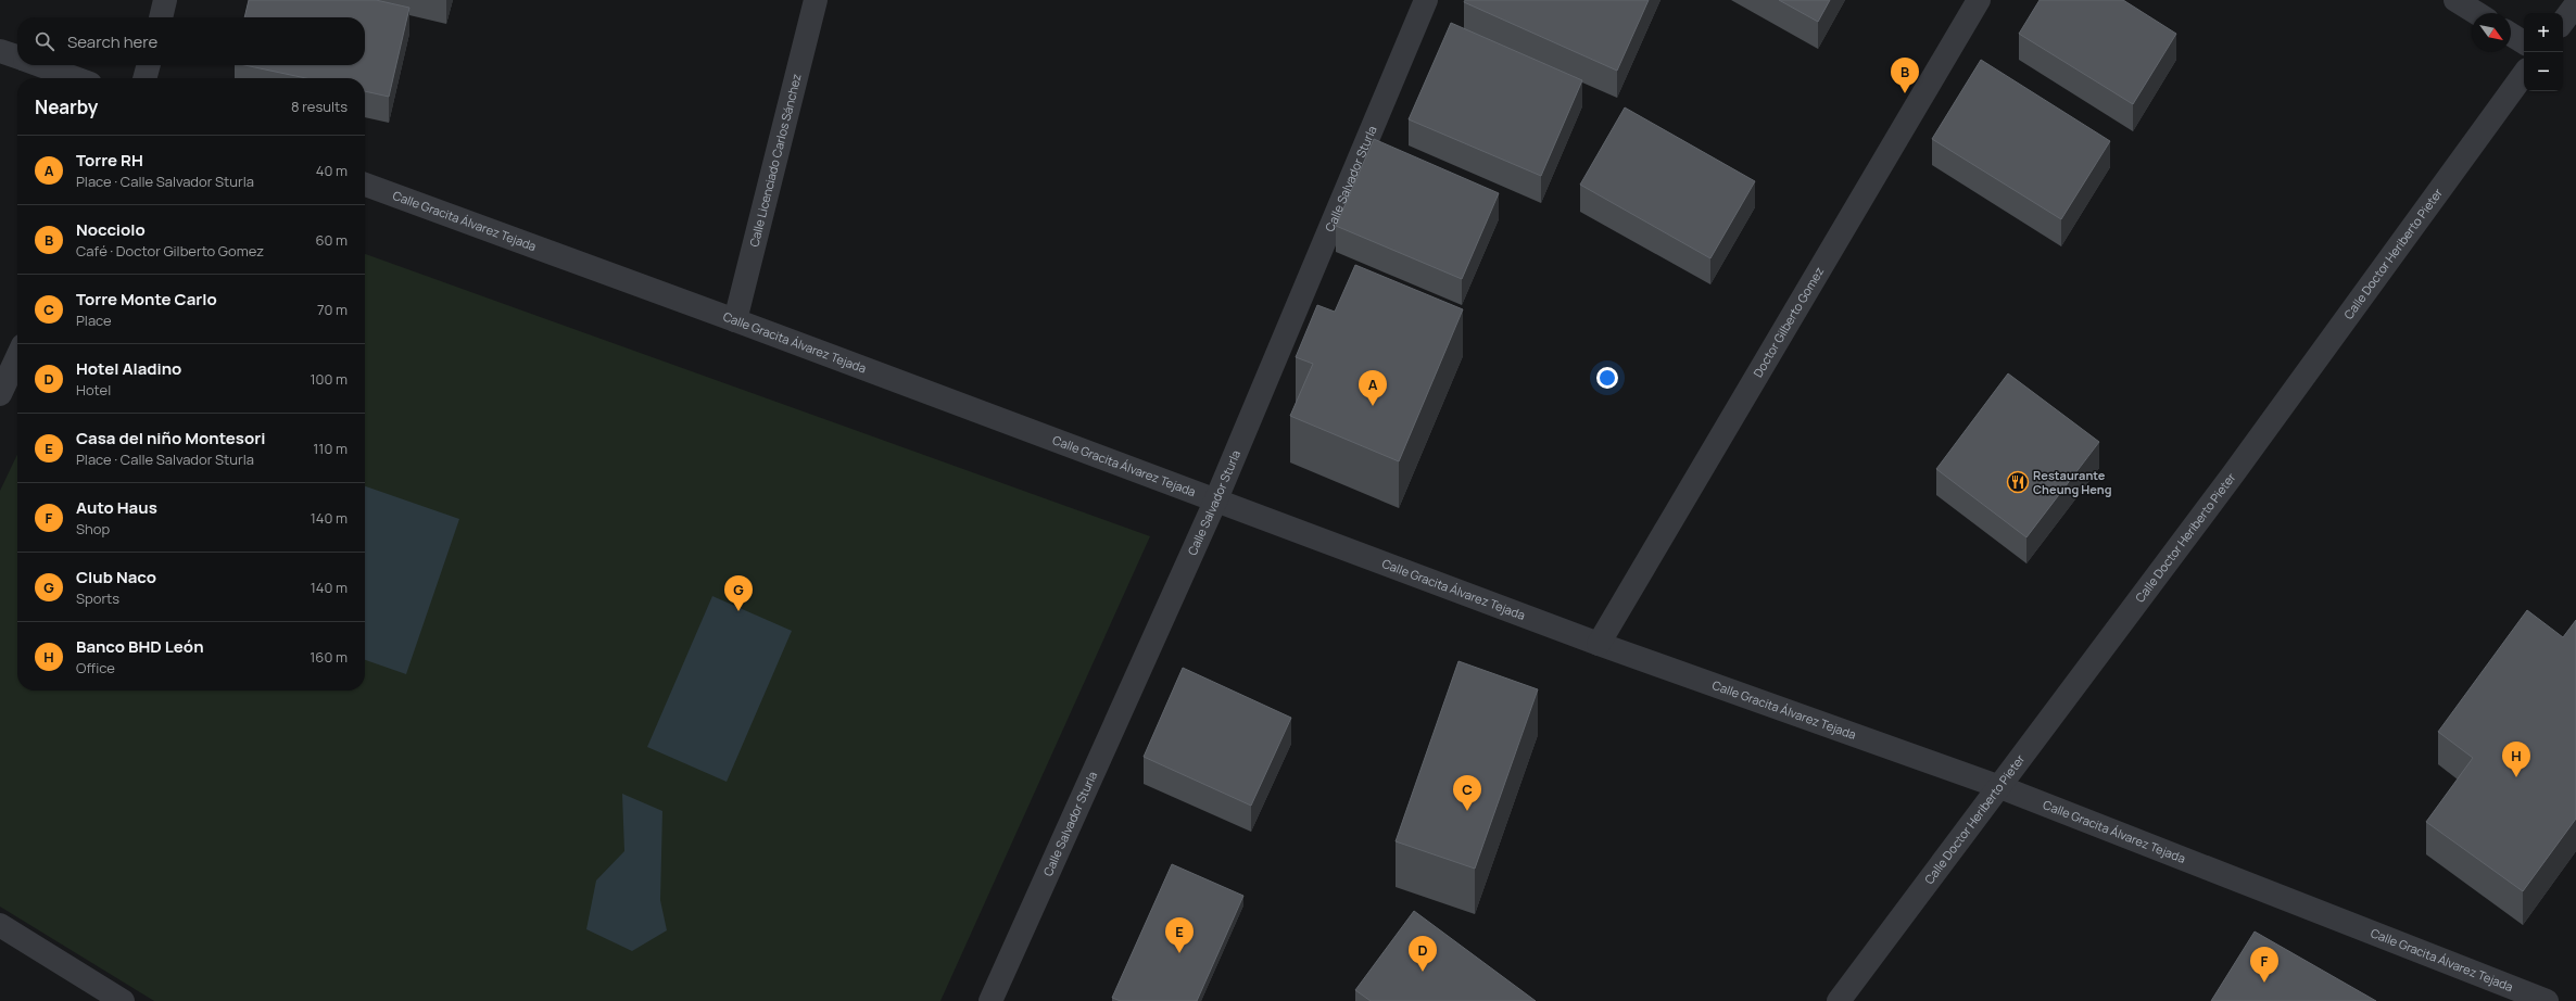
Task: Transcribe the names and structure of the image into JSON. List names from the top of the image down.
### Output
{
  "streets": {
    "street": [
      "Calle Licenciado Carlos Sánchez",
      "Calle Salvador Sturla",
      "Calle Gracita Álvarez Tejada",
      "Calle Doctor Heriberto Pieter",
      "Doctor Gilberto Gomez"
    ]
  },
  "crossings": [
    ["Calle Licenciado Carlos Sánchez", "Calle Gracita Álvarez Tejada"],
    ["Calle Salvador Sturla", "Calle Gracita Álvarez Tejada"],
    ["Calle Gracita Álvarez Tejada", "Calle Doctor Heriberto Pieter"],
    ["Calle Gracita Álvarez Tejada", "Doctor Gilberto Gomez"]
  ],
  "places": {
    "restaurant": ["Restaurante Cheung Heng"]
  },
  "north": "bottom right",
  "page": {
    "map_buttons": ["+", "−"],
    "search": "Search here",
    "pins": [
      "B",
      "A",
      "G",
      "H",
      "C",
      "E",
      "D",
      "F"
    ],
    "heading": ["Nearby", "8 results"],
    "list": [
      {
        "mark": "A",
        "name": "Torre RH",
        "note": "Place · Calle Salvador Sturla",
        "value": "40 m"
      },
      {
        "mark": "B",
        "name": "Nocciolo",
        "note": "Café · Doctor Gilberto Gomez",
        "value": "60 m"
      },
      {
        "mark": "C",
        "name": "Torre Monte Carlo",
        "note": "Place",
        "value": "70 m"
      },
      {
        "mark": "D",
        "name": "Hotel Aladino",
        "note": "Hotel",
        "value": "100 m"
      },
      {
        "mark": "E",
        "name": "Casa del niño Montesori",
        "note": "Place · Calle Salvador Sturla",
        "value": "110 m"
      },
      {
        "mark": "F",
        "name": "Auto Haus",
        "note": "Shop",
        "value": "140 m"
      },
      {
        "mark": "G",
        "name": "Club Naco",
        "note": "Sports",
        "value": "140 m"
      },
      {
        "mark": "H",
        "name": "Banco BHD León",
        "note": "Office",
        "value": "160 m"
      }
    ]
  }
}
